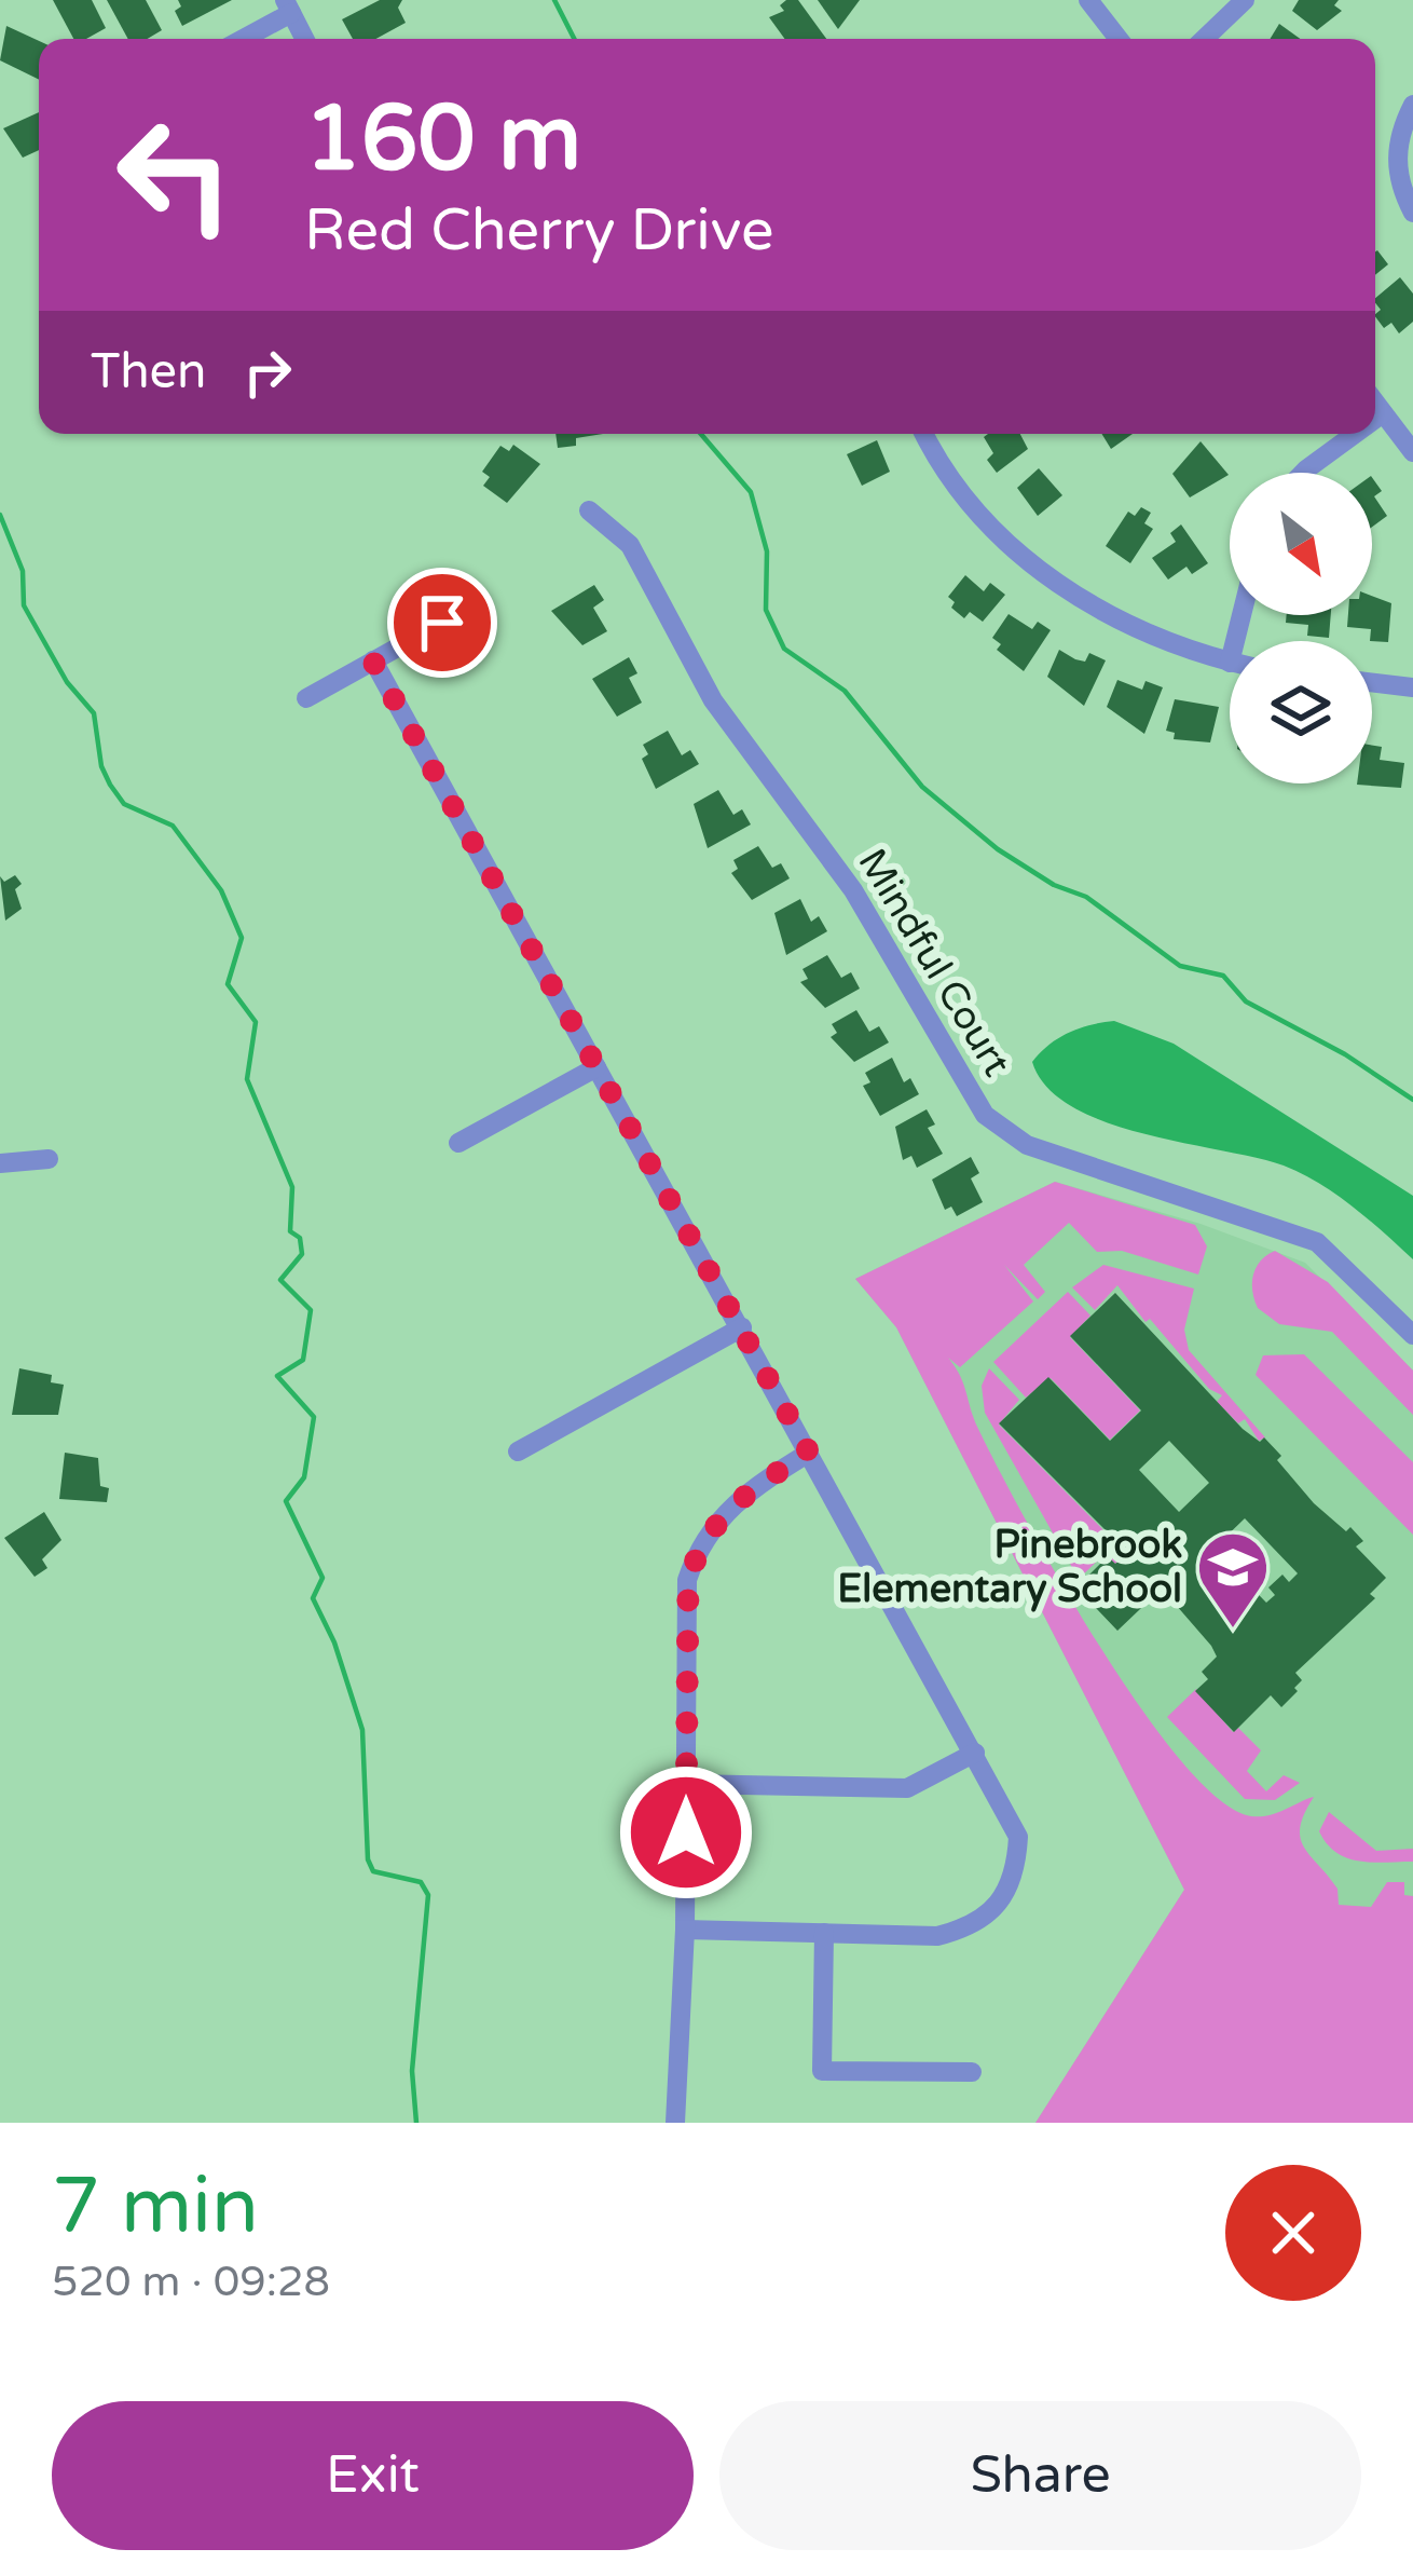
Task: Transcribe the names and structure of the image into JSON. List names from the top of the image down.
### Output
{
  "streets": {
    "street": ["Mindful Court"]
  },
  "places": {
    "school or university": ["Pinebrook Elementary School"]
  },
  "north": "bottom right",
  "page": {
    "turn": ["160 m", "Red Cherry Drive"],
    "then": "Then",
    "heading": ["7 min", "520 m · 09:28"],
    "buttons": ["Exit", "Share"]
  }
}
